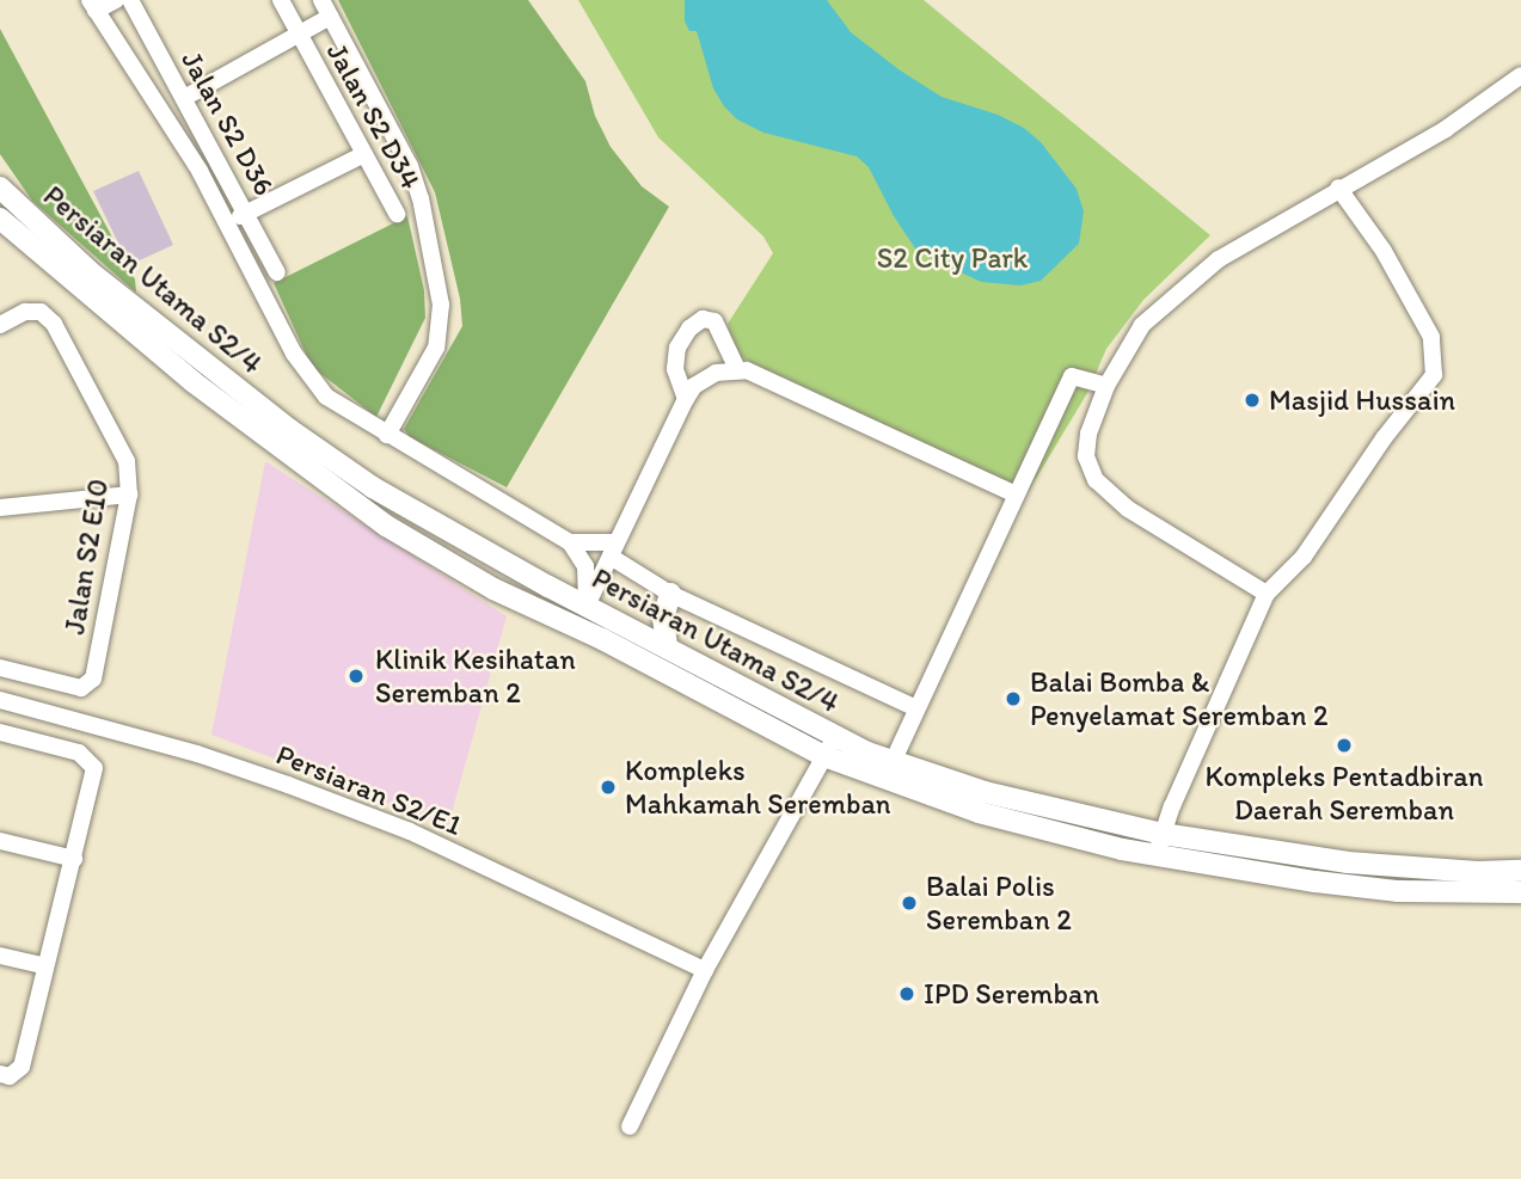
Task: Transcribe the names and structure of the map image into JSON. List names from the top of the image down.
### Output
{
  "streets": {
    "main road": ["Persiaran Utama S2/4"],
    "street": [
      "Jalan S2 D34",
      "Jalan S2 D36",
      "Jalan S2 E10",
      "Persiaran S2/E1"
    ]
  },
  "parks": ["S2 City Park"],
  "places": [
    "Masjid Hussain",
    "Klinik Kesihatan Seremban 2",
    "Balai Bomba & Penyelamat Seremban 2",
    "Kompleks Pentadbiran Daerah Seremban",
    "Kompleks Mahkamah Seremban",
    "Balai Polis Seremban 2",
    "IPD Seremban"
  ]
}
